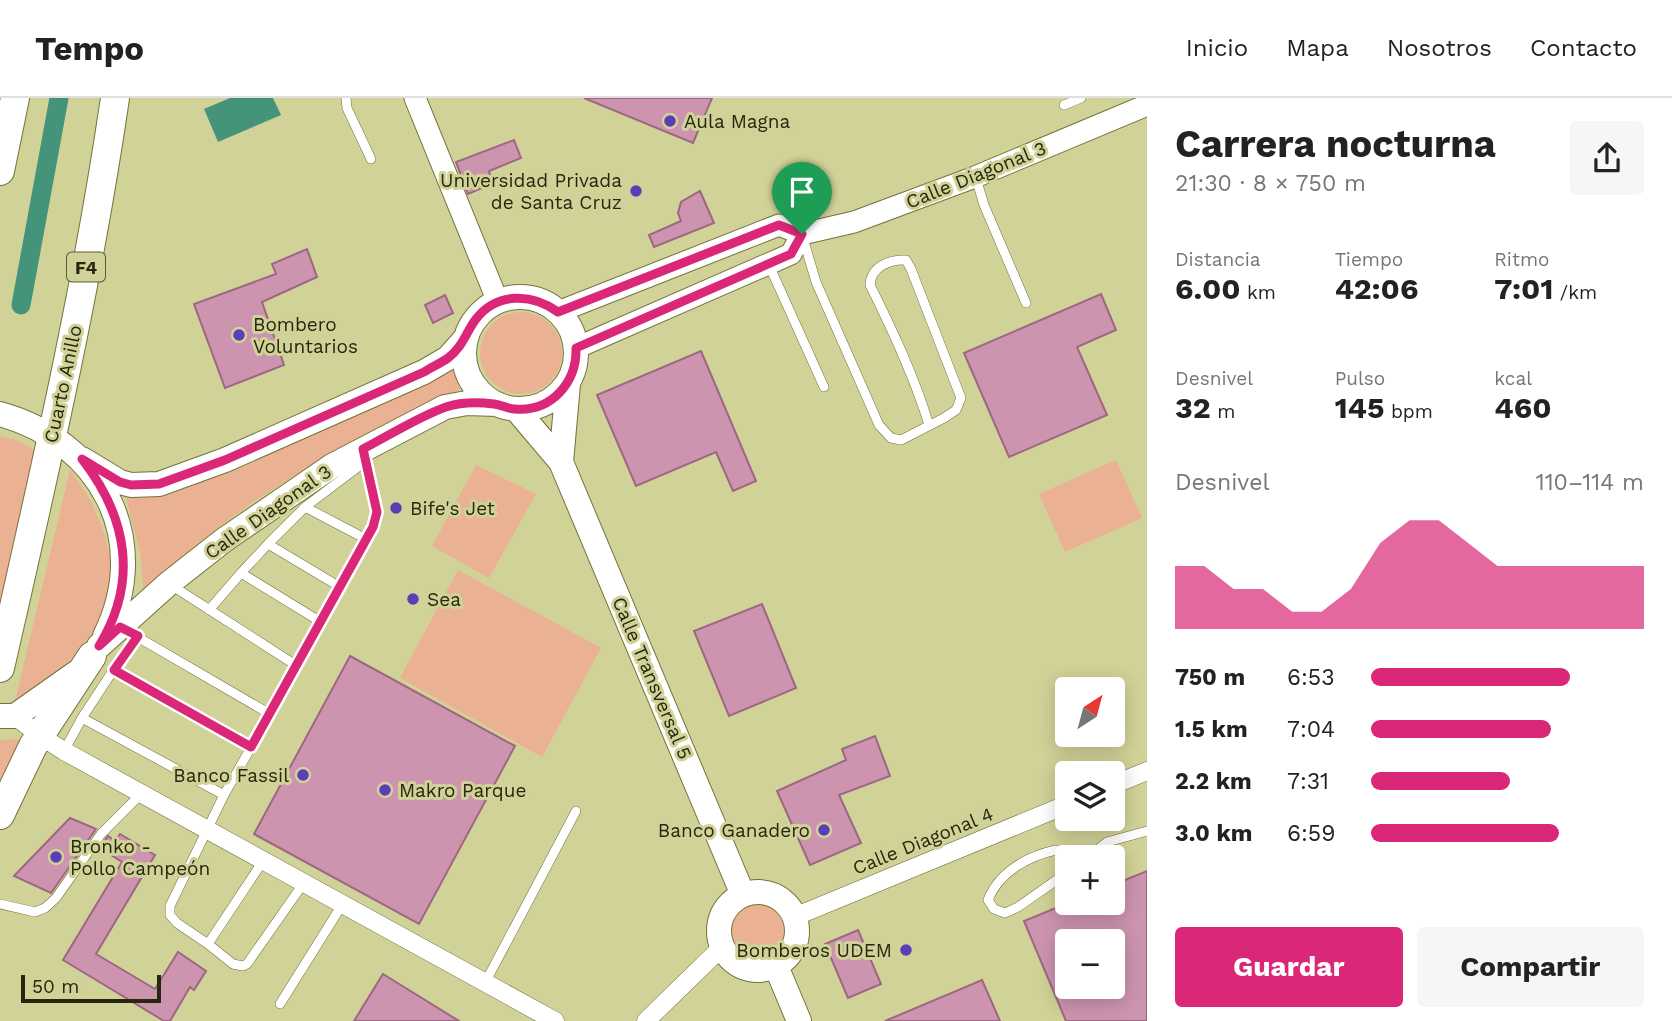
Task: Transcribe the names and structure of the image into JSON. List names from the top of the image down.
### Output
{
  "streets": {
    "highway": ["F4", "Cuarto Anillo"],
    "main road": ["Calle Diagonal 3", "Calle Transversal 5"],
    "street": ["Calle Diagonal 4"]
  },
  "crossings": [
    ["Calle Diagonal 3", "Calle Transversal 5"],
    ["Calle Transversal 5", "Calle Diagonal 4"]
  ],
  "places": [
    "Aula Magna",
    "Universidad Privada de Santa Cruz",
    "Bombero Voluntarios",
    "Bife's Jet",
    "Sea",
    "Banco Fassil",
    "Makro Parque",
    "Banco Ganadero",
    "Bronko - Pollo Campeón",
    "Bomberos UDEM"
  ],
  "scale_bar": "50 m",
  "north": "top right",
  "page": {
    "header": "Tempo",
    "nav": [
      "Inicio",
      "Mapa",
      "Nosotros",
      "Contacto"
    ],
    "heading": ["Carrera nocturna", "21:30 · 8 × 750 m"],
    "stats": [
      ["Distancia", "6.00 km"],
      ["Tiempo", "42:06"],
      ["Ritmo", "7:01 /km"],
      ["Desnivel", "32 m"],
      ["Pulso", "145 bpm"],
      ["kcal", "460"]
    ],
    "chart": ["Desnivel", "110–114 m"],
    "list": [
      {
        "name": "750 m",
        "note": "6:53"
      },
      {
        "name": "1.5 km",
        "note": "7:04"
      },
      {
        "name": "2.2 km",
        "note": "7:31"
      },
      {
        "name": "3.0 km",
        "note": "6:59"
      }
    ],
    "map_buttons": ["+", "−"],
    "buttons": ["Guardar", "Compartir"],
    "scale": "50 m"
  }
}
